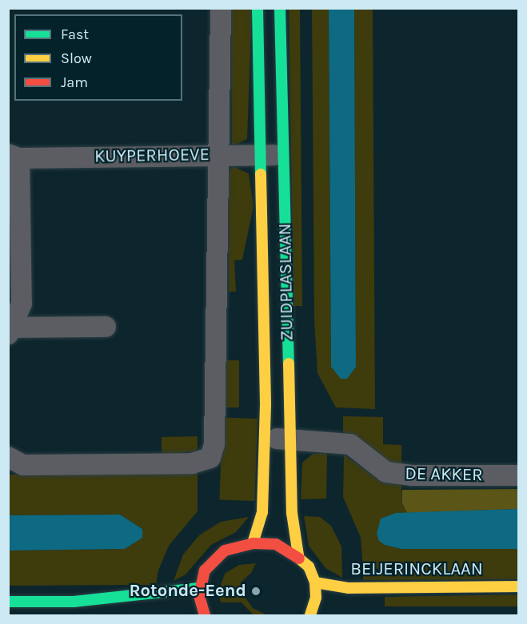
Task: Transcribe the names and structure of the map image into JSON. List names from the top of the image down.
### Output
{
  "streets": {
    "street": [
      "KUYPERHOEVE",
      "ZUIDPLASLAAN",
      "DE AKKER",
      "BEIJERINCKLAAN"
    ]
  },
  "crossings": [
    ["KUYPERHOEVE", "ZUIDPLASLAAN"],
    ["ZUIDPLASLAAN", "DE AKKER"]
  ],
  "places": ["Rotonde-Eend"],
  "legend": ["Fast", "Slow", "Jam"]
}
